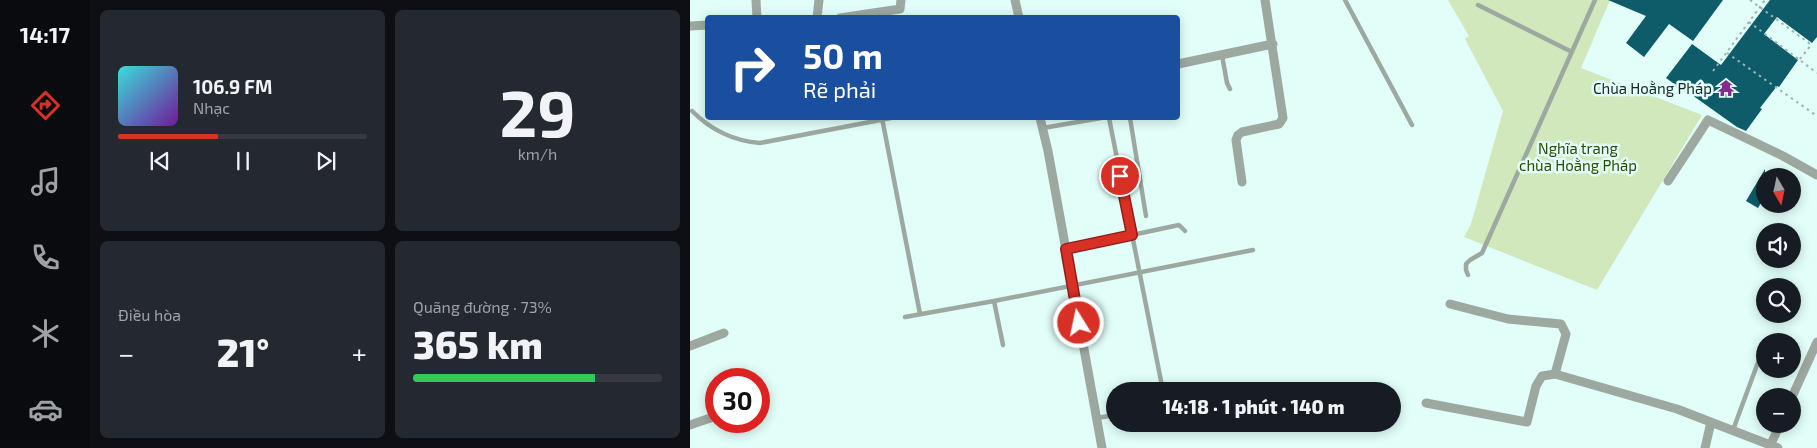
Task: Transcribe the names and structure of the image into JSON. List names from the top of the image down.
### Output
{
  "parks": ["Nghĩa trang chùa Hoằng Pháp"],
  "places": {
    "temple": ["Chùa Hoằng Pháp"]
  },
  "north": "bottom",
  "page": {
    "tabs": "14:17",
    "tile": [
      ["29", "km/h"],
      "Điều hòa",
      ["Quãng đường · 73%", "365 km"]
    ],
    "turn": ["50 m", "Rẽ phải"],
    "song": ["106.9 FM", "Nhạc"],
    "map_buttons": ["+", "−"],
    "heat": ["−", "21°", "+"],
    "limit": "30",
    "trip": "14:18 · 1 phút · 140 m"
  }
}
